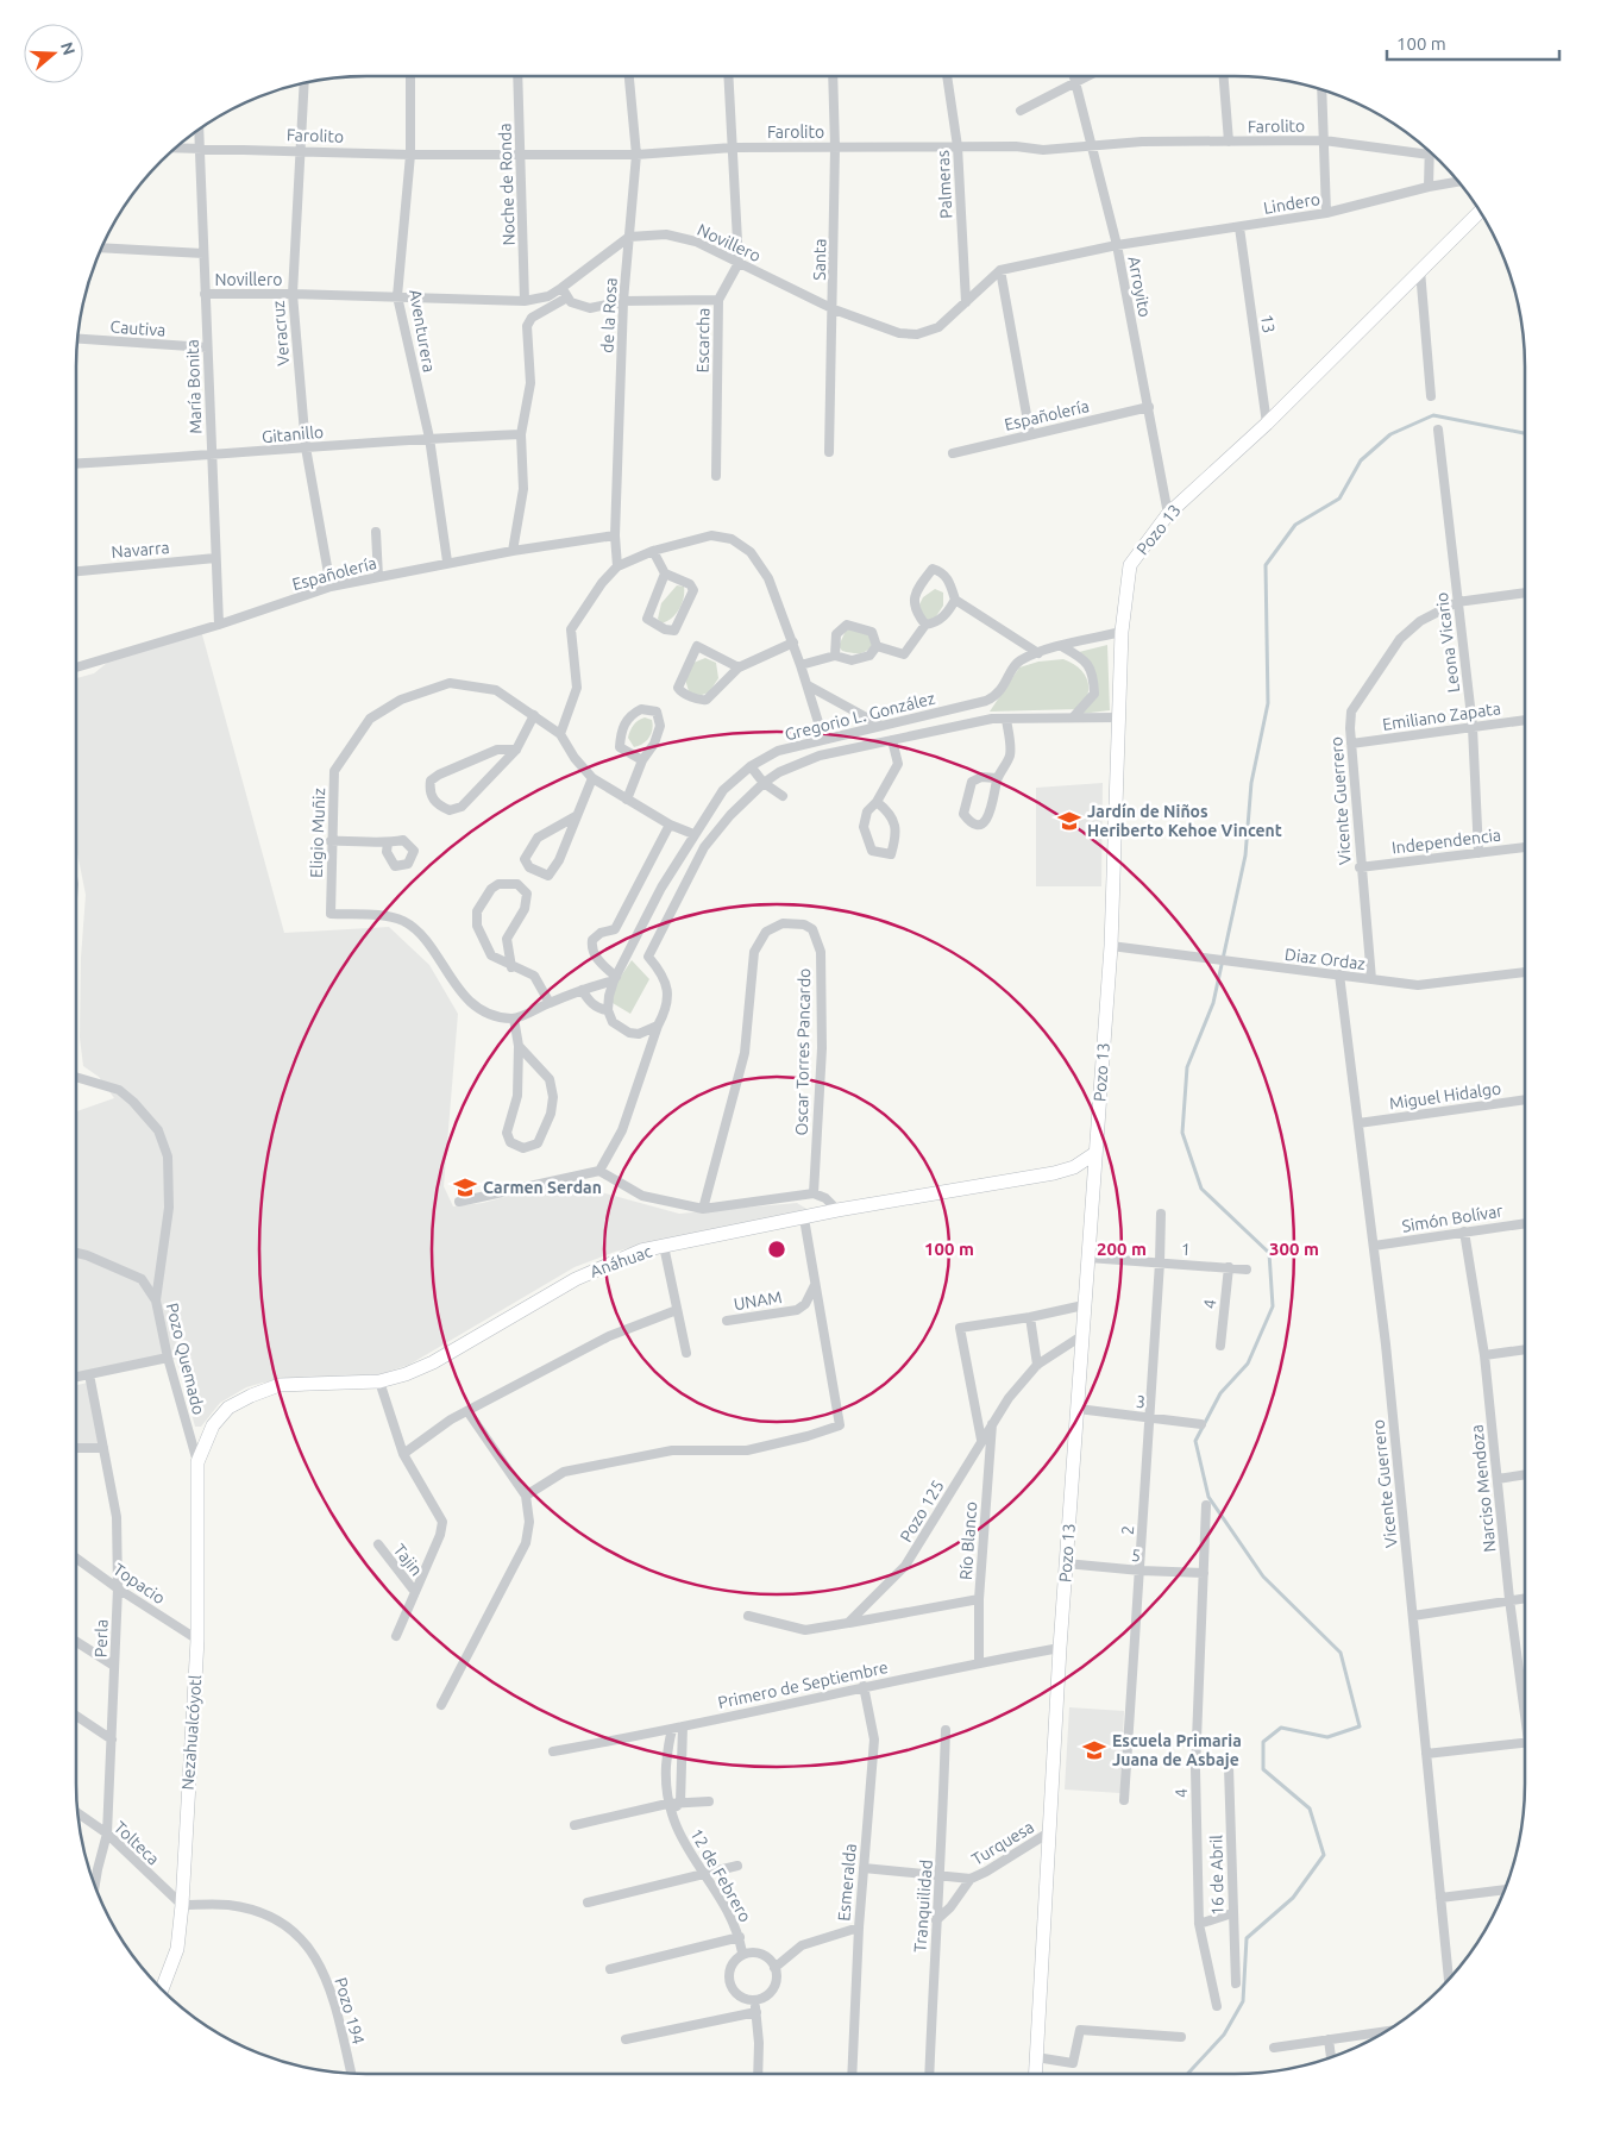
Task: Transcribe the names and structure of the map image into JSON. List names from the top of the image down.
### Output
{
  "streets": {
    "main road": ["Pozo 13", "Anáhuac", "Nezahualcóyotl"],
    "street": [
      "Farolito",
      "Noche de Ronda",
      "Palmeras",
      "Lindero",
      "Novillero",
      "Santa",
      "Arroyito",
      "de la Rosa",
      "13",
      "Cautiva",
      "Aventurera",
      "Veracruz",
      "Escarcha",
      "María Bonita",
      "Españolería",
      "Gitanillo",
      "Navarra",
      "Leona Vicario",
      "Gregorio L. González",
      "Emiliano Zapata",
      "Vicente Guerrero",
      "Eligio Muñiz",
      "Independencia",
      "Diaz Ordaz",
      "Oscar Torres Pancardo",
      "Miguel Hidalgo",
      "Simón Bolívar",
      "1",
      "UNAM",
      "4",
      "Pozo Quemado",
      "3",
      "Narciso Mendoza",
      "Pozo 125",
      "2",
      "Río Blanco",
      "5",
      "Tajin",
      "Topacio",
      "Perla",
      "Primero de Septiembre",
      "Tolteca",
      "Turquesa",
      "12 de Febrero",
      "16 de Abril",
      "Esmeralda",
      "Tranquilidad",
      "Pozo 194"
    ]
  },
  "crossings": [
    ["Farolito", "Noche de Ronda"],
    ["Farolito", "Palmeras"],
    ["Farolito", "Santa"],
    ["Farolito", "Arroyito"],
    ["Farolito", "de la Rosa"],
    ["Farolito", "Aventurera"],
    ["Farolito", "Veracruz"],
    ["Farolito", "María Bonita"],
    ["Noche de Ronda", "Novillero"],
    ["Palmeras", "Novillero"],
    ["Lindero", "Arroyito"],
    ["Lindero", "13"],
    ["Novillero", "Santa"],
    ["Novillero", "de la Rosa"],
    ["Novillero", "Aventurera"],
    ["Novillero", "Veracruz"],
    ["Novillero", "Escarcha"],
    ["Novillero", "María Bonita"],
    ["Arroyito", "Españolería"],
    ["Arroyito", "Pozo 13"],
    ["de la Rosa", "Españolería"],
    ["13", "Pozo 13"],
    ["Cautiva", "María Bonita"],
    ["Aventurera", "Españolería"],
    ["Aventurera", "Gitanillo"],
    ["Veracruz", "Españolería"],
    ["Veracruz", "Gitanillo"],
    ["María Bonita", "Españolería"],
    ["María Bonita", "Gitanillo"],
    ["María Bonita", "Navarra"],
    ["Pozo 13", "Gregorio L. González"],
    ["Pozo 13", "Diaz Ordaz"],
    ["Pozo 13", "1"],
    ["Pozo 13", "Anáhuac"],
    ["Pozo 13", "3"],
    ["Pozo 13", "Pozo 125"],
    ["Pozo 13", "5"],
    ["Pozo 13", "Primero de Septiembre"],
    ["Pozo 13", "Turquesa"],
    ["Leona Vicario", "Emiliano Zapata"],
    ["Leona Vicario", "Vicente Guerrero"],
    ["Leona Vicario", "Independencia"],
    ["Gregorio L. González", "Eligio Muñiz"],
    ["Emiliano Zapata", "Vicente Guerrero"],
    ["Vicente Guerrero", "Independencia"],
    ["Vicente Guerrero", "Diaz Ordaz"],
    ["Vicente Guerrero", "Miguel Hidalgo"],
    ["Vicente Guerrero", "Simón Bolívar"],
    ["Simón Bolívar", "Narciso Mendoza"],
    ["1", "4"],
    ["1", "2"],
    ["Anáhuac", "Pozo Quemado"],
    ["Anáhuac", "Nezahualcóyotl"],
    ["4", "5"],
    ["Pozo Quemado", "Nezahualcóyotl"],
    ["3", "2"],
    ["Pozo 125", "Río Blanco"],
    ["2", "5"],
    ["Río Blanco", "Primero de Septiembre"],
    ["Topacio", "Perla"],
    ["Topacio", "Nezahualcóyotl"],
    ["Perla", "Tolteca"],
    ["Primero de Septiembre", "12 de Febrero"],
    ["Primero de Septiembre", "Esmeralda"],
    ["Nezahualcóyotl", "Tolteca"],
    ["Nezahualcóyotl", "Pozo 194"],
    ["Tolteca", "Pozo 194"],
    ["Turquesa", "Esmeralda"],
    ["Turquesa", "Tranquilidad"]
  ],
  "places": {
    "school or university": ["Jardín de Niños Heriberto Kehoe Vincent", "Carmen Serdan", "Escuela Primaria Juana de Asbaje"]
  },
  "scale_bar": "100 m",
  "north": "right",
  "rings": ["100 m", "200 m", "300 m"]
}
